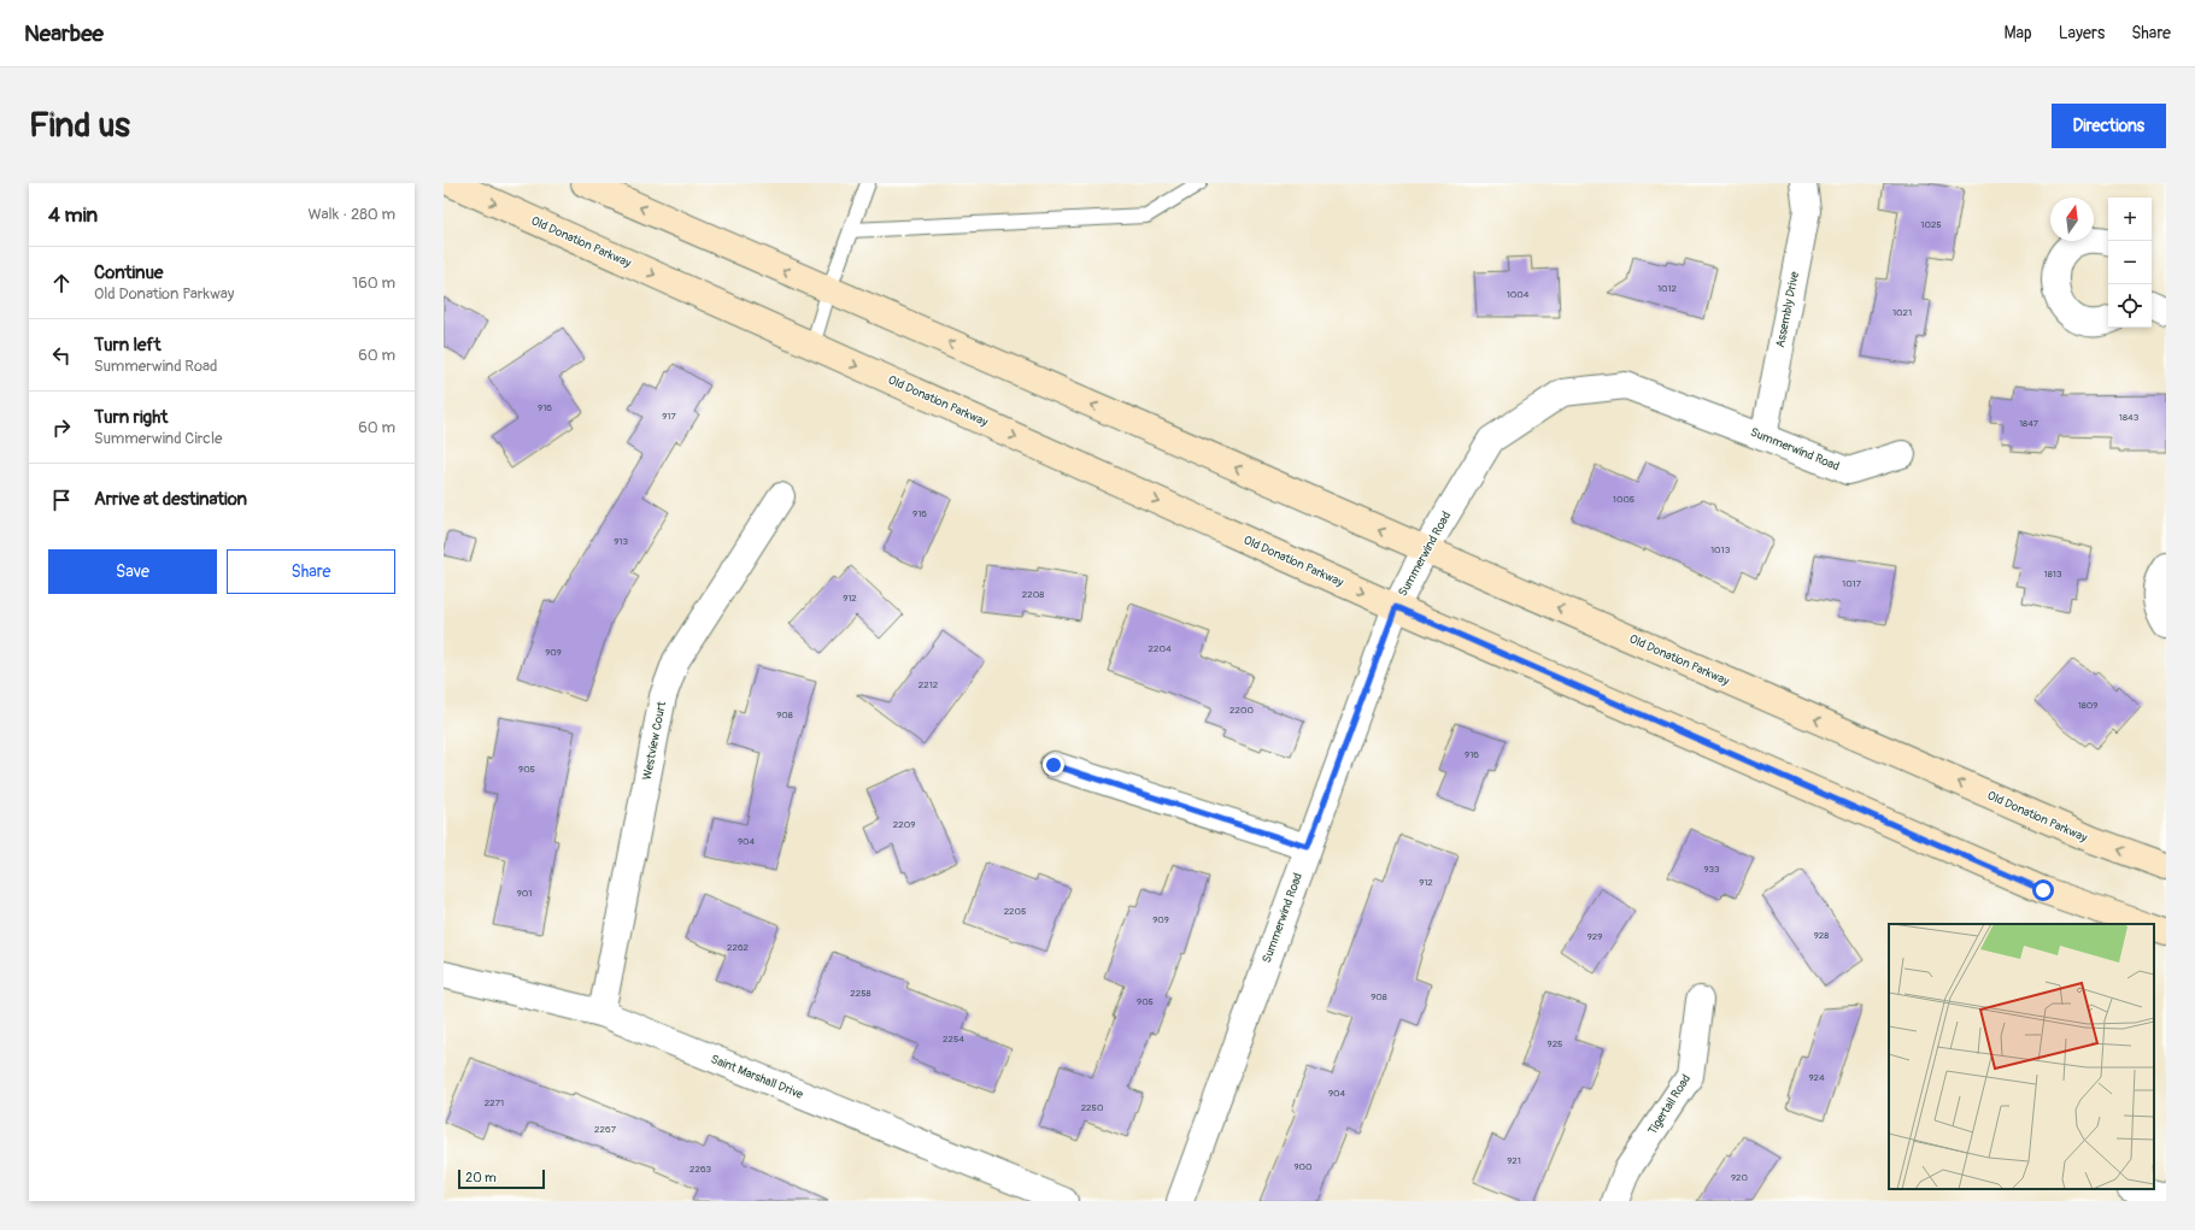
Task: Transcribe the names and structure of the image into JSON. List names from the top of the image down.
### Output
{
  "streets": {
    "street": [
      "Old Donation Parkway",
      "Assembly Drive",
      "Summerwind Road",
      "Westview Court",
      "Saint Marshall Drive",
      "Tigertail Road"
    ]
  },
  "crossings": [
    ["Old Donation Parkway", "Summerwind Road"],
    ["Assembly Drive", "Summerwind Road"],
    ["Westview Court", "Saint Marshall Drive"]
  ],
  "house_numbers": [
    "1025",
    "1012",
    "1004",
    "1021",
    "916",
    "917",
    "1843",
    "1847",
    "1005",
    "916",
    "913",
    "1013",
    "1813",
    "1017",
    "2208",
    "912",
    "2204",
    "909",
    "2212",
    "1809",
    "2200",
    "908",
    "916",
    "905",
    "2209",
    "904",
    "933",
    "912",
    "901",
    "2205",
    "909",
    "928",
    "929",
    "2262",
    "2258",
    "908",
    "905",
    "2254",
    "925",
    "924",
    "904",
    "2271",
    "2250",
    "2267",
    "921",
    "900",
    "2263",
    "920"
  ],
  "scale_bar": "20 m",
  "north": "top",
  "page": {
    "header": "Nearbee",
    "nav": ["Map", "Layers", "Share"],
    "buttons": [
      "Directions",
      ["Save", "Share"]
    ],
    "title": "Find us",
    "heading": ["4 min", "Walk · 280 m"],
    "map_buttons": ["+", "−"],
    "list": [
      ["Continue", "Old Donation Parkway", "160 m"],
      ["Turn left", "Summerwind Road", "60 m"],
      ["Turn right", "Summerwind Circle", "60 m"],
      "Arrive at destination"
    ],
    "scale": "20 m"
  }
}
